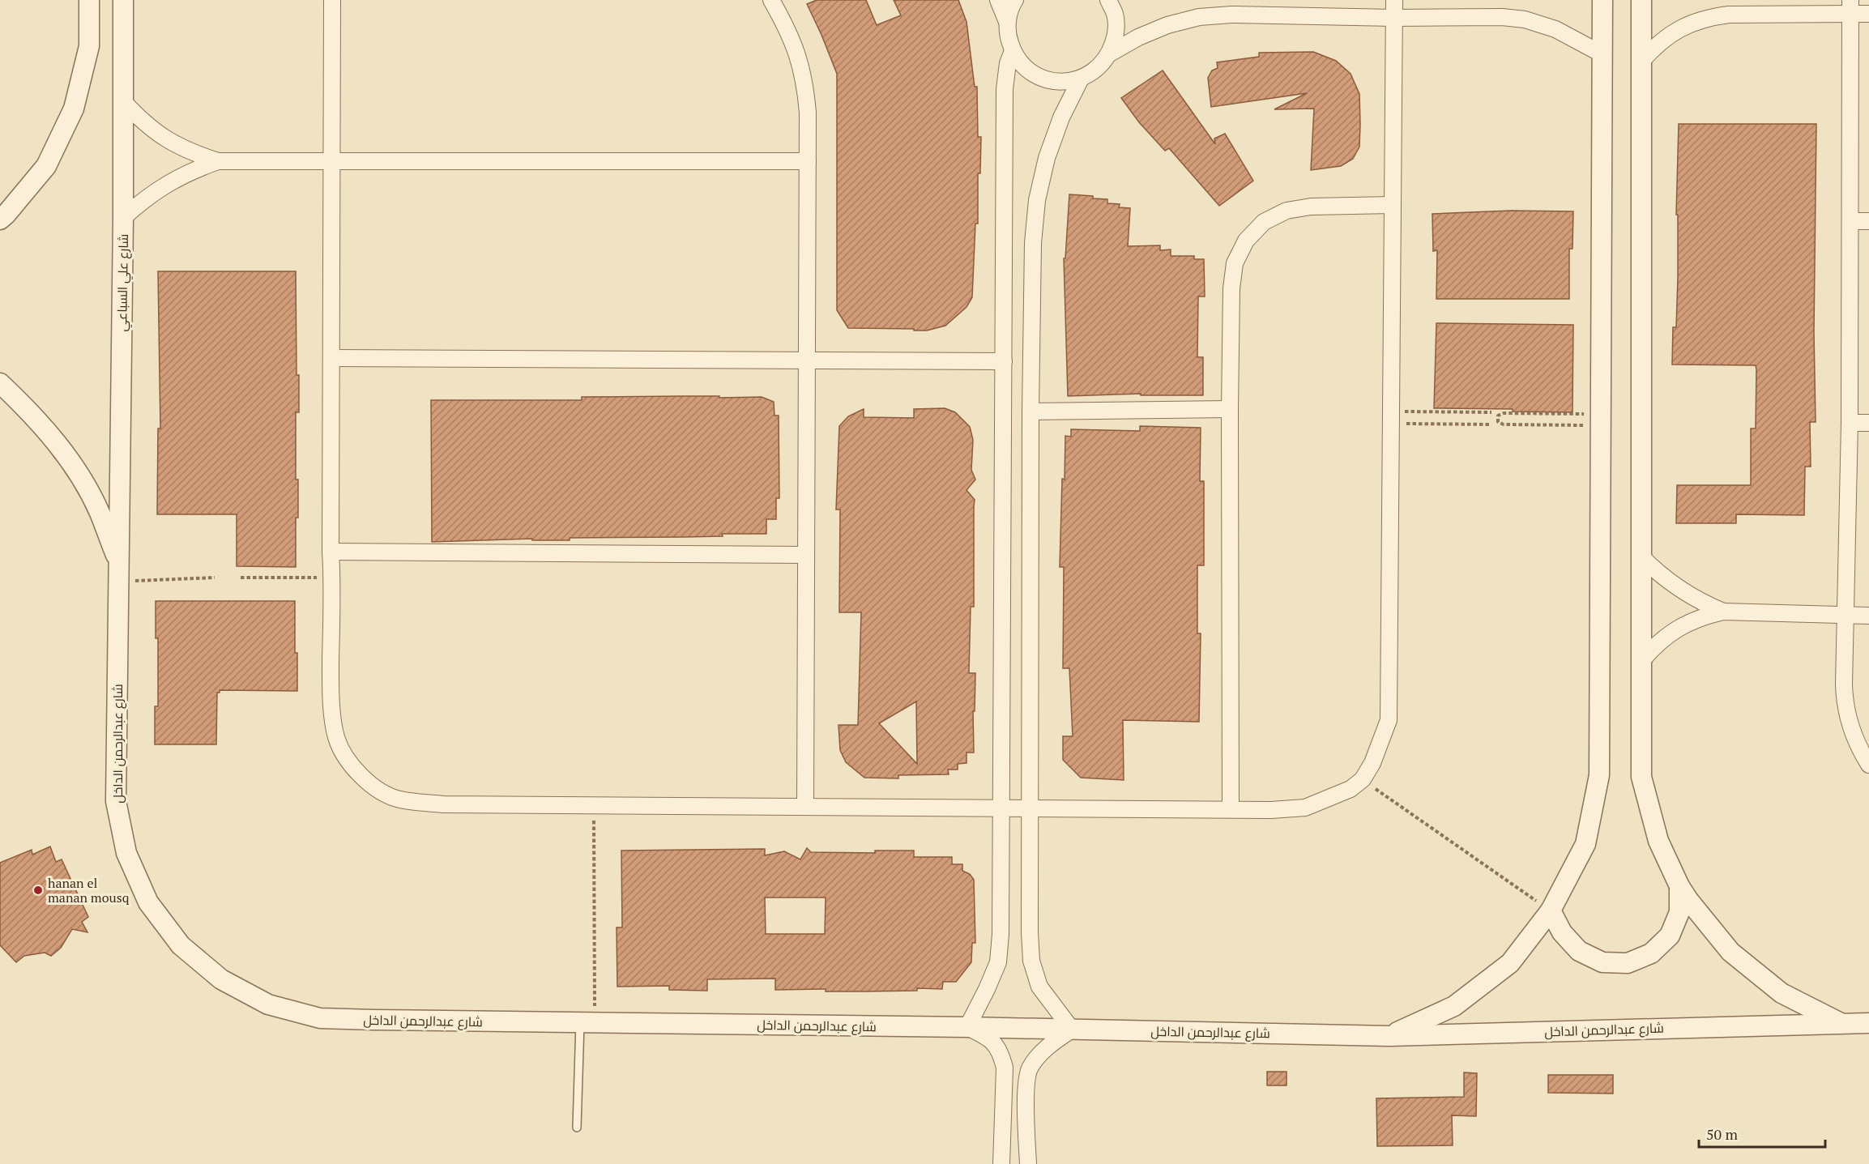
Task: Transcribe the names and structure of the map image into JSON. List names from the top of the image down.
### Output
{
  "streets": {
    "street": ["شارع علي السباعي", "شارع عبدالرحمن الداخل"]
  },
  "crossings": [
    ["شارع علي السباعي", "شارع عبدالرحمن الداخل"]
  ],
  "places": ["hanan el manan mousq"],
  "scale_bar": "50 m"
}
